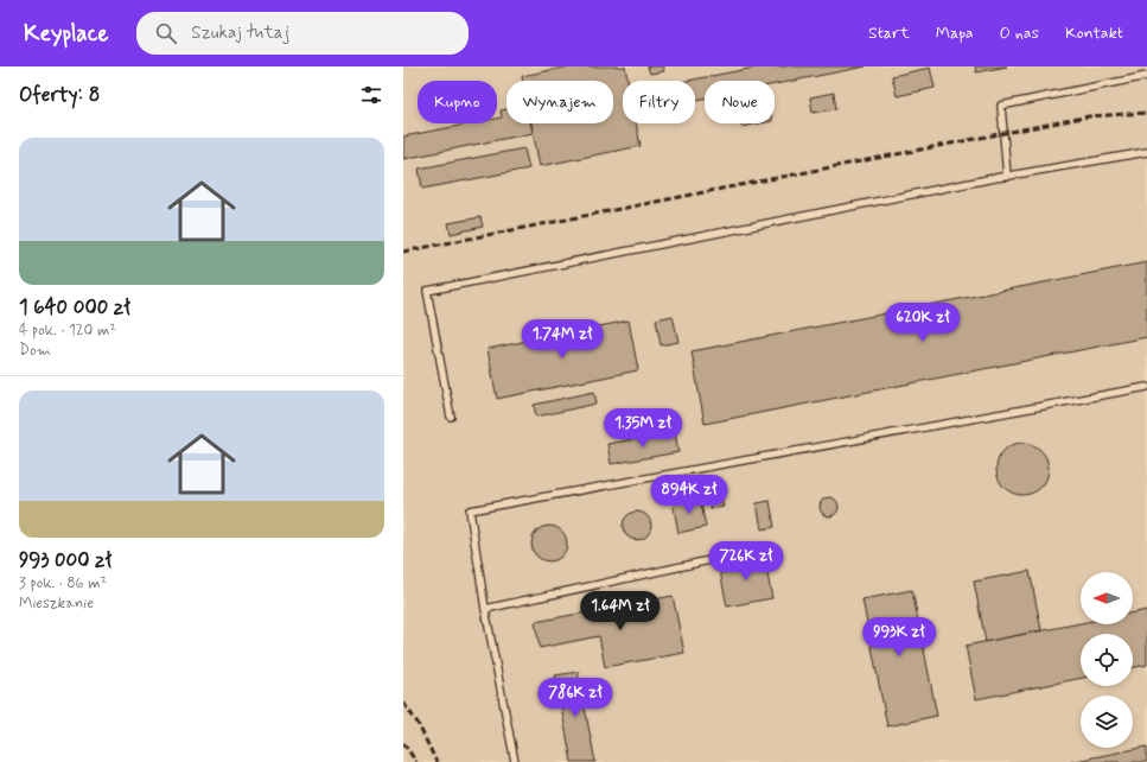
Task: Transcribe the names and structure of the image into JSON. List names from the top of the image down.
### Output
{
  "north": "left",
  "page": {
    "header": "Keyplace",
    "search": "Szukaj tutaj",
    "nav": [
      "Start",
      "Mapa",
      "O nas",
      "Kontakt"
    ],
    "heading": "Oferty: 8",
    "chip": [
      "Kupno",
      "Wynajem",
      "Filtry",
      "Nowe"
    ],
    "list": [
      {
        "name": "1 640 000 zł",
        "note": "4 pok. · 120 m² · Dom"
      },
      {
        "name": "993 000 zł",
        "note": "3 pok. · 86 m² · Mieszkanie"
      }
    ],
    "price": [
      "620K zł",
      "1.74M zł",
      "1.35M zł",
      "894K zł",
      "726K zł",
      "1.64M zł",
      "993K zł",
      "786K zł"
    ]
  }
}
